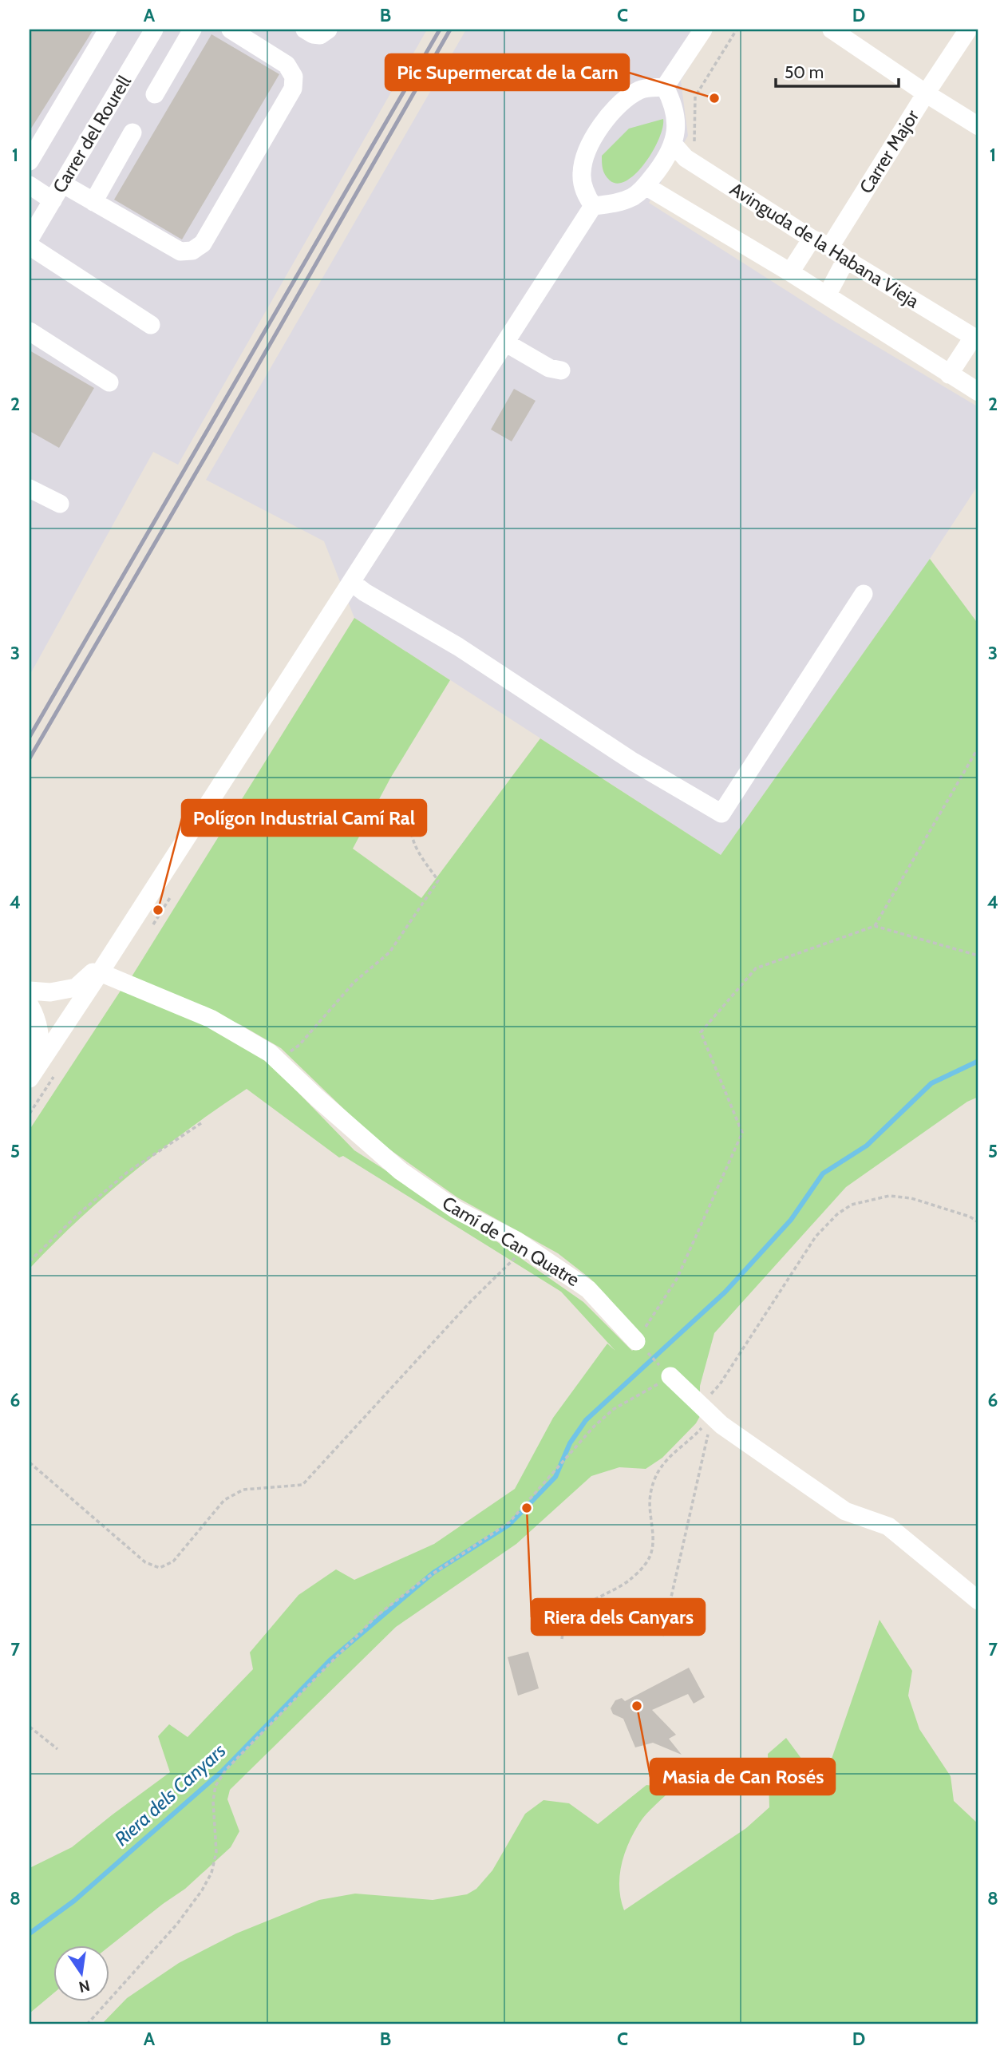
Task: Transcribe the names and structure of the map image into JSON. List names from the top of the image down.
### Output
{
  "streets": {
    "street": [
      "Carrer del Rourell",
      "Carrer Major",
      "Avinguda de la Habana Vieja",
      "Camí de Can Quatre"
    ]
  },
  "crossings": [
    ["Carrer Major", "Avinguda de la Habana Vieja"]
  ],
  "water": ["Riera dels Canyars"],
  "places": [
    "Pic Supermercat de la Carn",
    "Polígon Industrial Camí Ral",
    "Riera dels Canyars",
    "Masia de Can Rosés"
  ],
  "scale_bar": "50 m",
  "north": "bottom",
  "grid": {
    "columns": [
      "A",
      "B",
      "C",
      "D"
    ],
    "rows": [
      "1",
      "2",
      "3",
      "4",
      "5",
      "6",
      "7",
      "8"
    ]
  }
}
